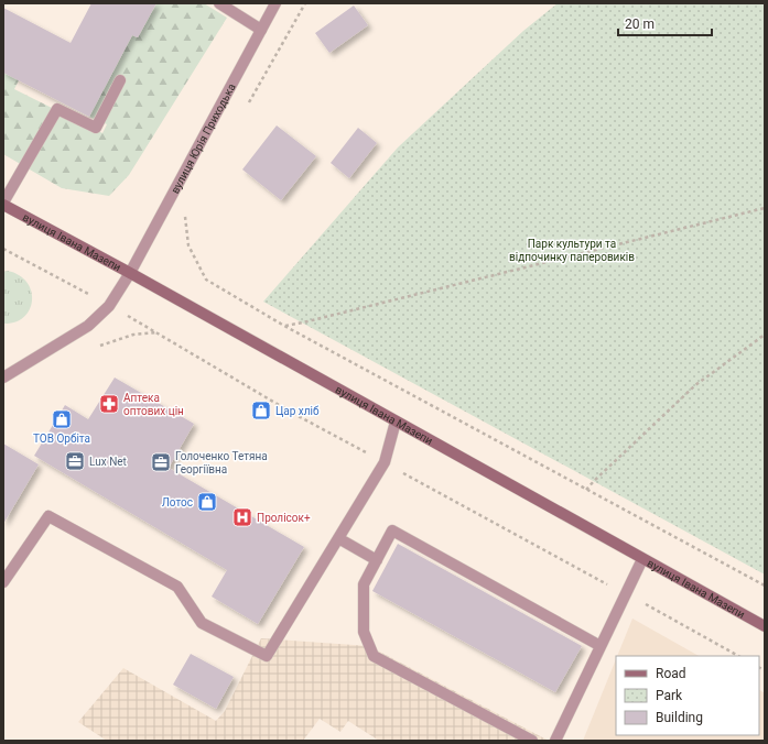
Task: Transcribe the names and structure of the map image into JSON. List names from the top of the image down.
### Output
{
  "streets": {
    "main road": ["вулиця Івана Мазепи"],
    "street": ["вулиця Юрія Приходька"]
  },
  "crossings": [
    ["вулиця Юрія Приходька", "вулиця Івана Мазепи"]
  ],
  "parks": ["Парк культури та відпочинку паперовиків"],
  "places": {
    "pharmacy": ["Аптека оптових цін"],
    "shop": ["Цар хліб", "ТОВ Орбіта", "Лотос"],
    "office": ["Lux Net", "Голоченко Тетяна Георгіївна"],
    "hospital": ["Пролісок+"]
  },
  "legend": ["Road", "Park", "Building"],
  "scale_bar": "20 m"
}
